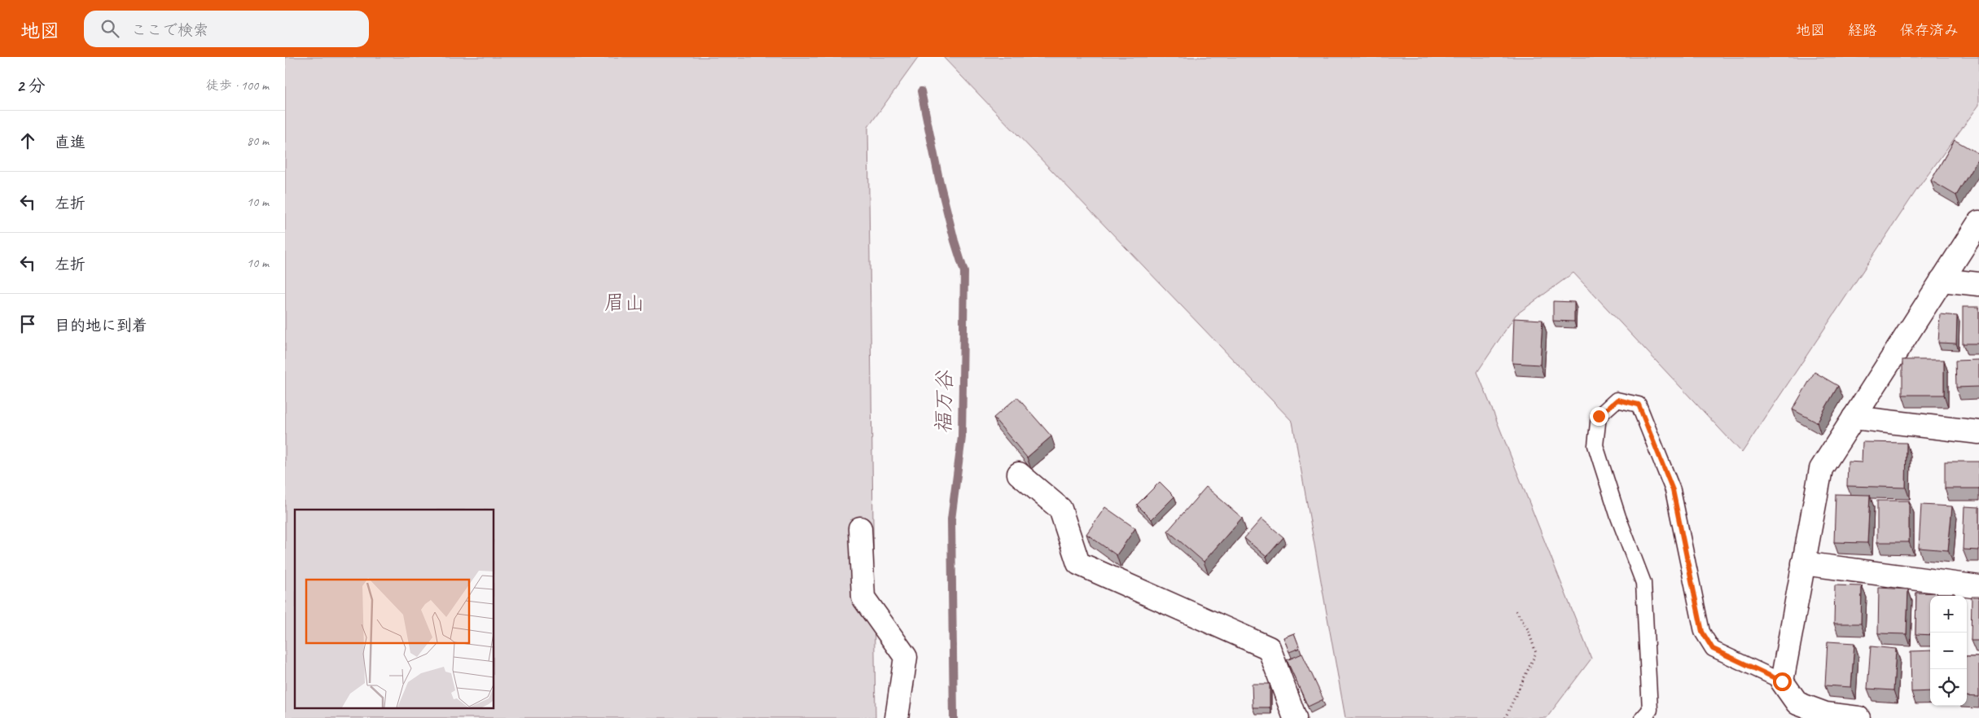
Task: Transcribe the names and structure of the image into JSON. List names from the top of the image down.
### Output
{
  "water": ["福万谷"],
  "parks": ["眉山"],
  "page": {
    "header": "地図",
    "search": "ここで検索",
    "nav": ["地図", "経路", "保存済み"],
    "heading": ["2 分", "徒歩 · 100 m"],
    "list": [
      ["直進", "80 m"],
      ["左折", "10 m"],
      ["左折", "10 m"],
      "目的地に到着"
    ],
    "map_buttons": ["+", "−"]
  }
}
